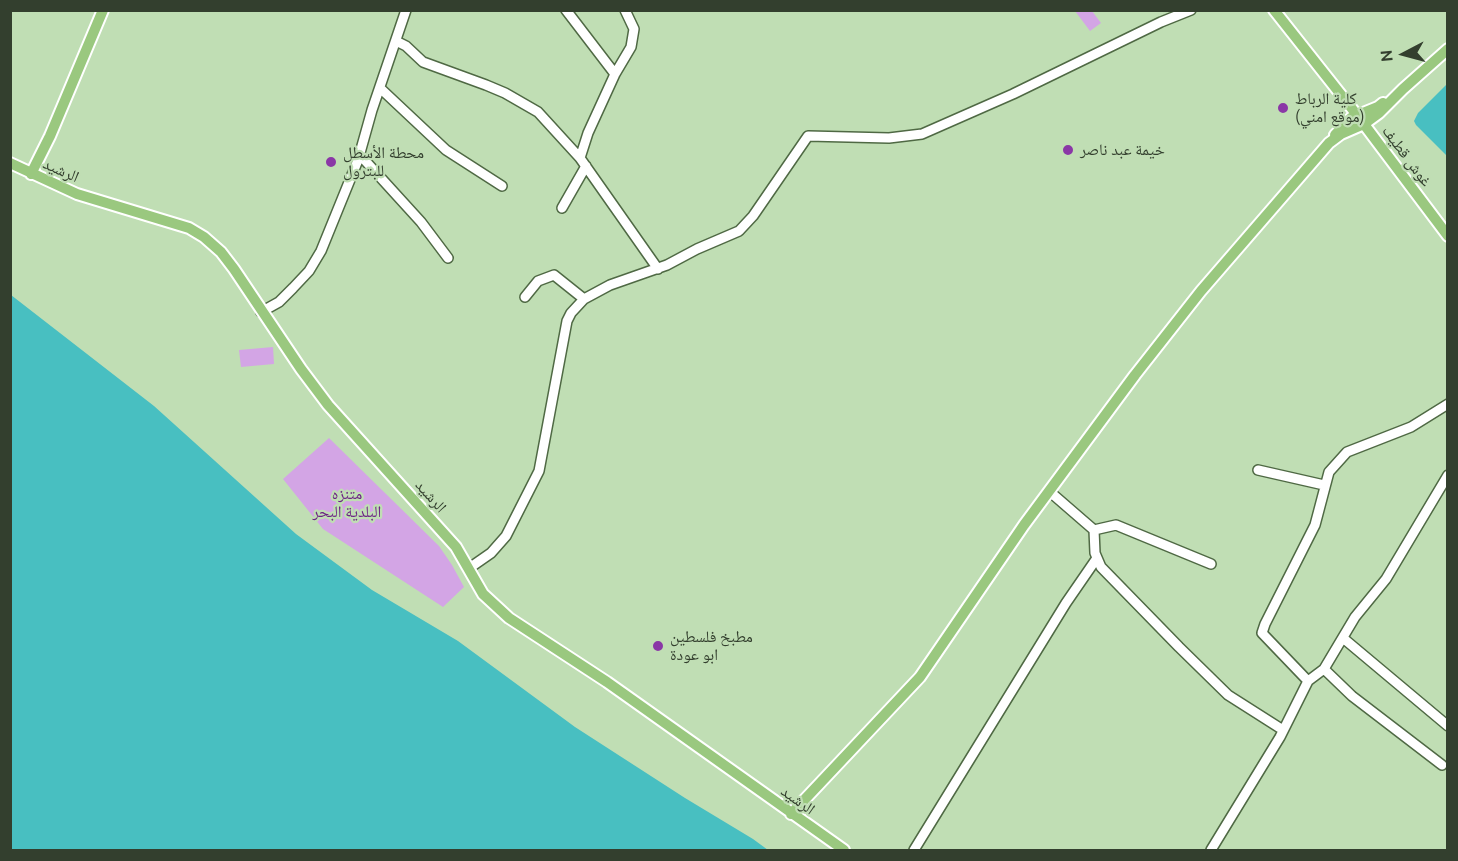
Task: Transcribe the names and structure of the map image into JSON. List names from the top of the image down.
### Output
{
  "streets": {
    "main road": ["غوش قطيف", "الرشيد"]
  },
  "parks": ["متنزه البلدية البحر"],
  "places": [
    "كلية الرباط (موقع امني)",
    "خيمة عبد ناصر",
    "محطة الأسطل للبترول",
    "مطبخ فلسطين ابو عودة"
  ],
  "north": "left"
}
